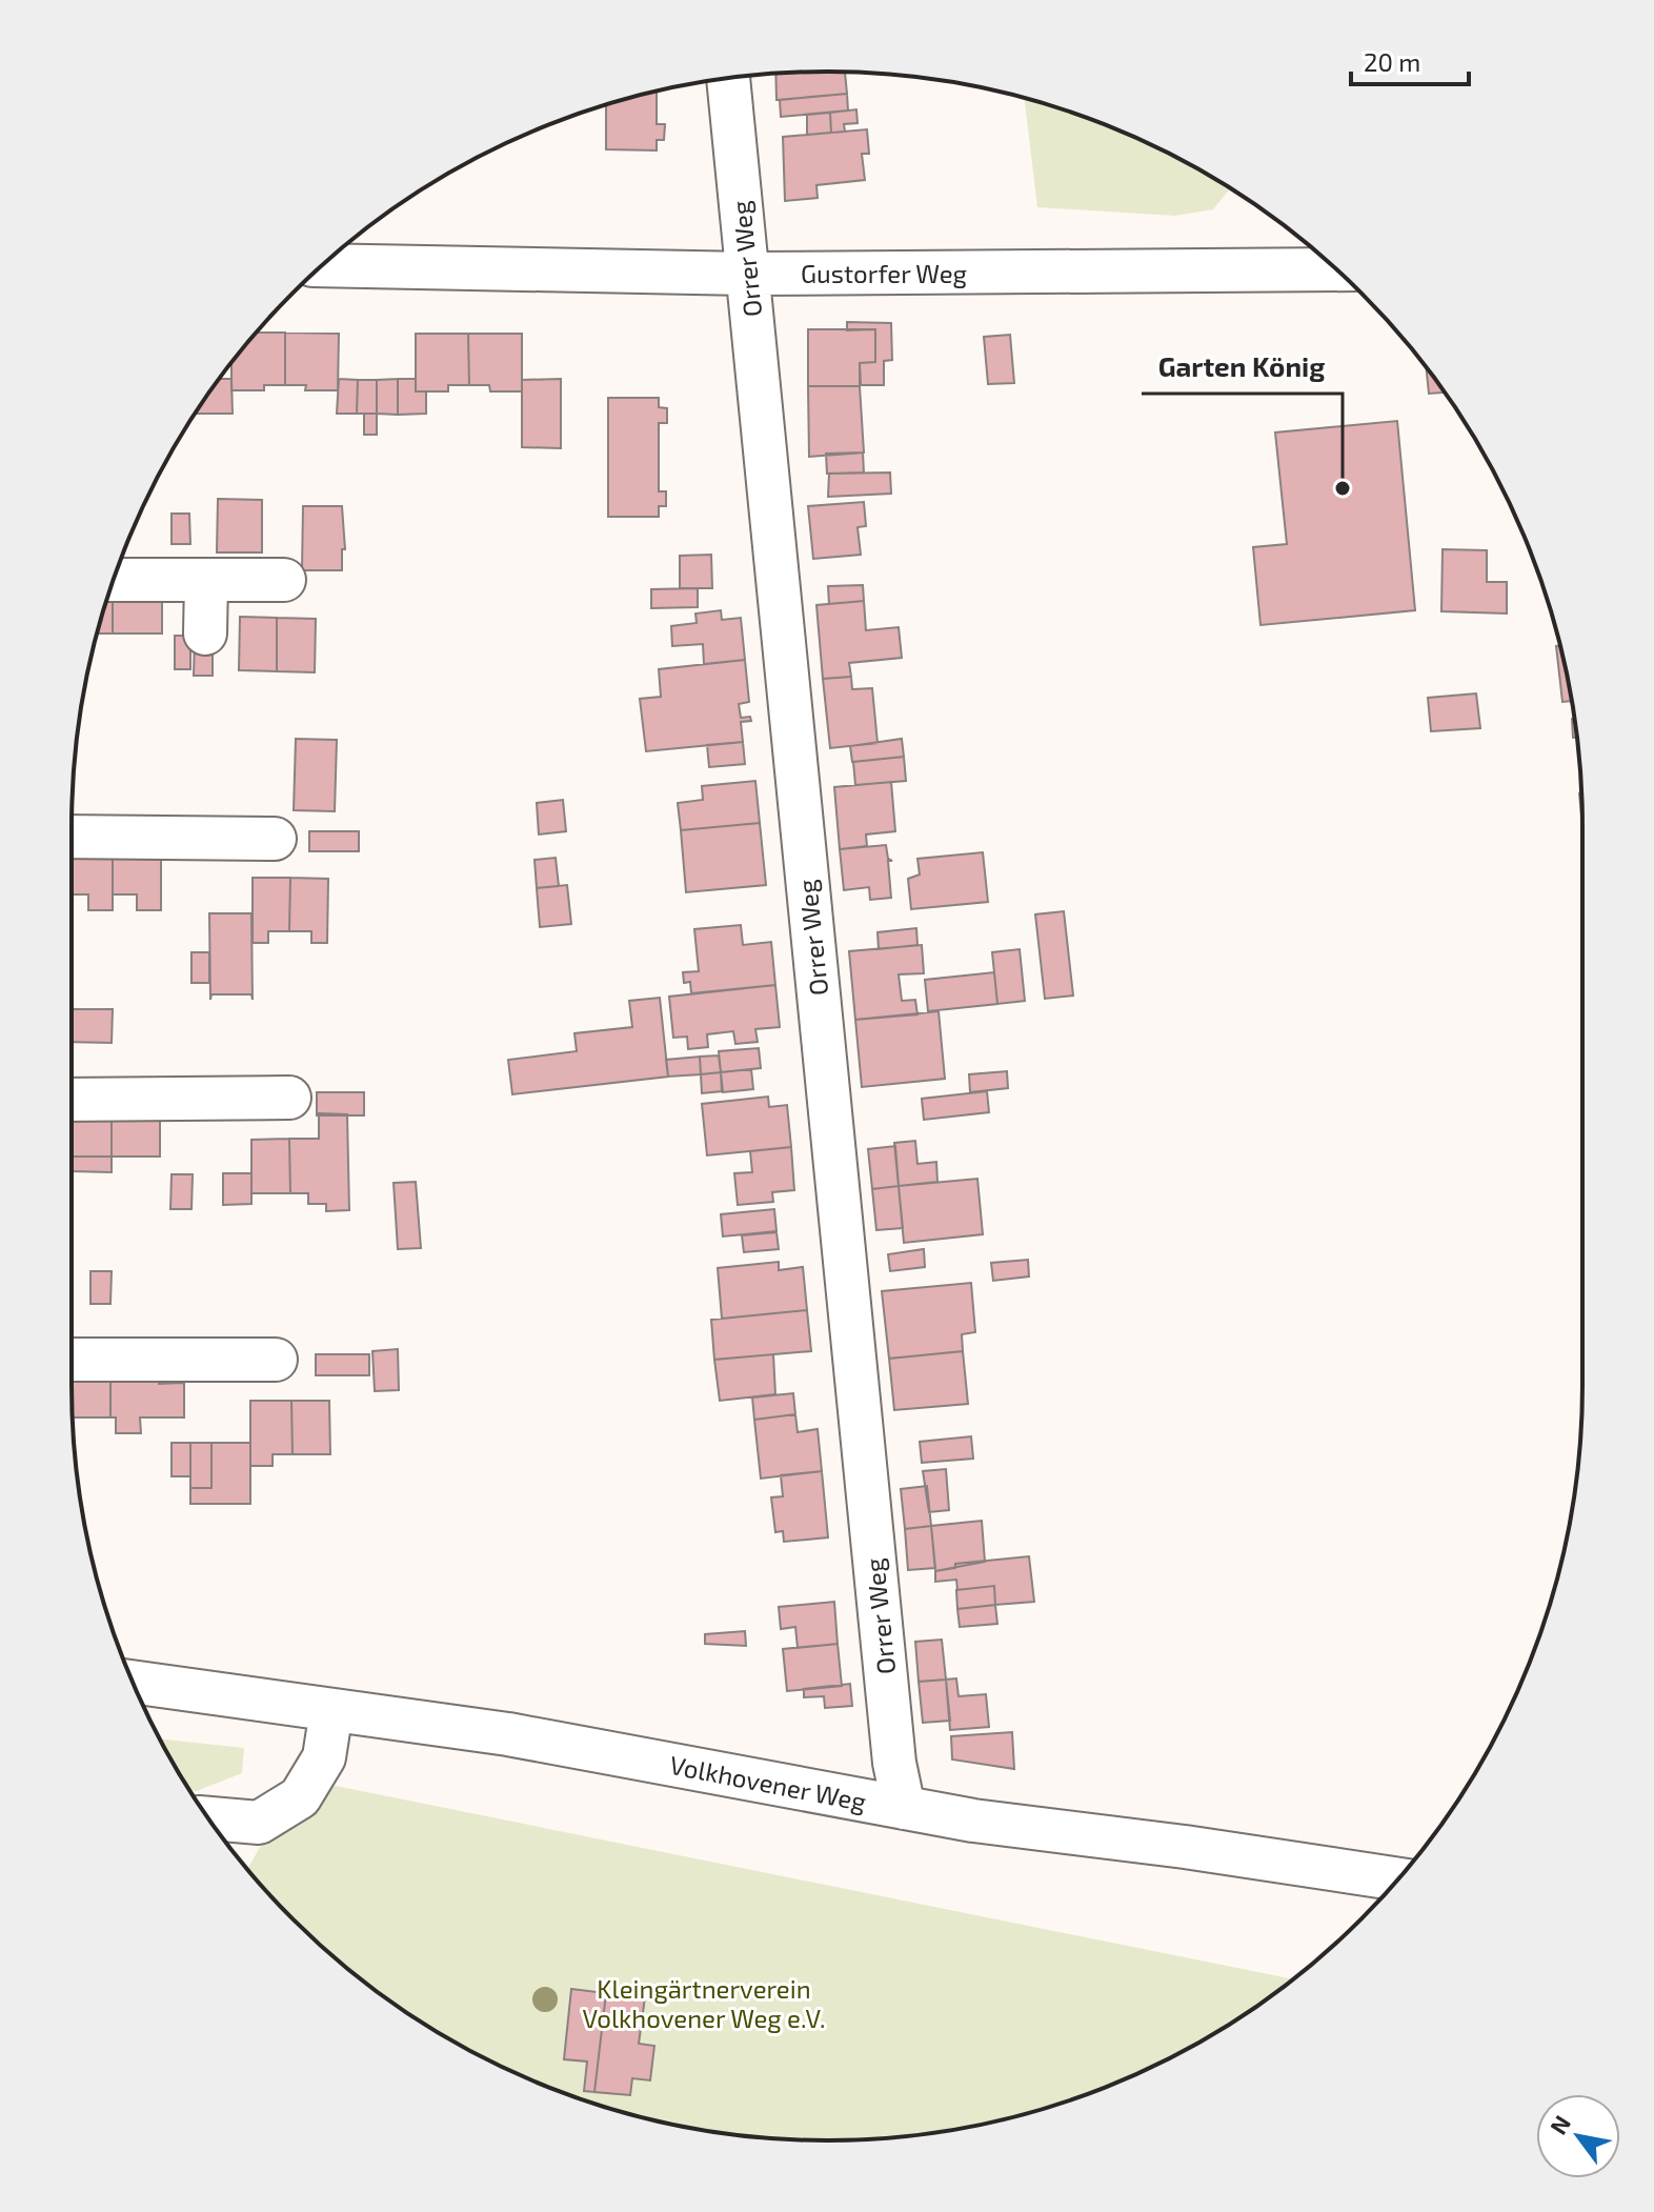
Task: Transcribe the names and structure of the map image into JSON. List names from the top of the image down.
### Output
{
  "streets": {
    "street": ["Orrer Weg", "Gustorfer Weg", "Volkhovener Weg"]
  },
  "crossings": [
    ["Orrer Weg", "Gustorfer Weg"],
    ["Orrer Weg", "Volkhovener Weg"]
  ],
  "parks": ["Kleingärtnerverein Volkhovener Weg e.V."],
  "places": ["Garten König"],
  "scale_bar": "20 m",
  "north": "top left"
}
